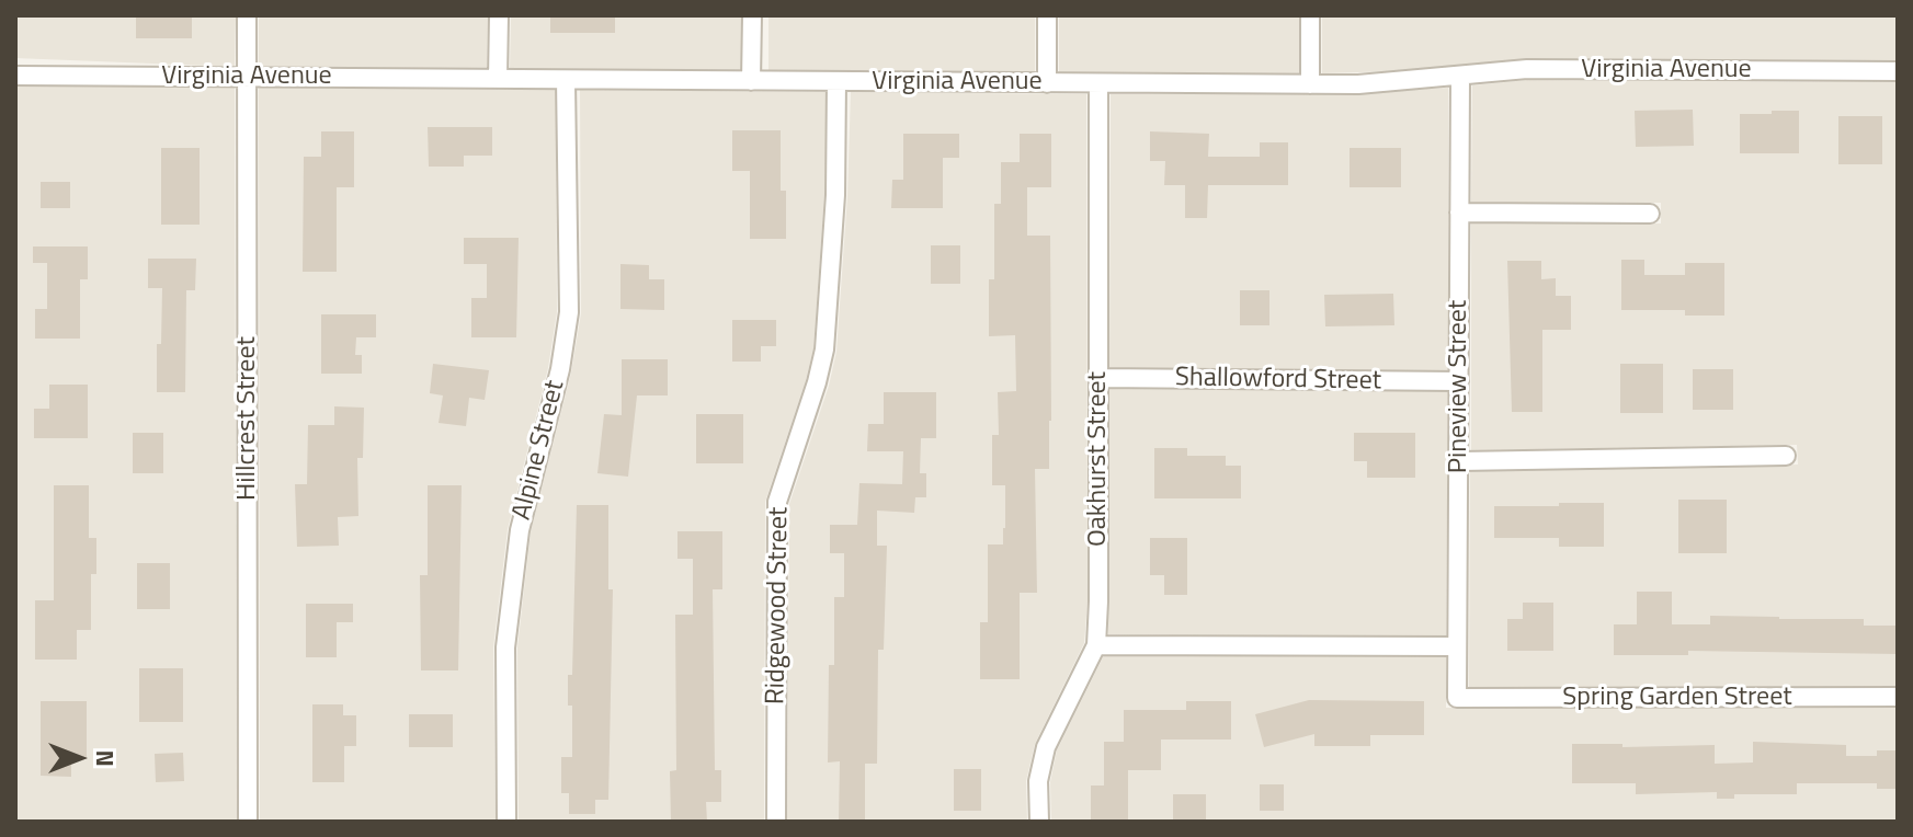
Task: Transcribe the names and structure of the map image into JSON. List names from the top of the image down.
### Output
{
  "streets": {
    "street": [
      "Virginia Avenue",
      "Shallowford Street",
      "Pineview Street",
      "Hillcrest Street",
      "Alpine Street",
      "Oakhurst Street",
      "Ridgewood Street",
      "Spring Garden Street"
    ]
  },
  "crossings": [
    ["Virginia Avenue", "Pineview Street"],
    ["Virginia Avenue", "Hillcrest Street"],
    ["Virginia Avenue", "Alpine Street"],
    ["Virginia Avenue", "Oakhurst Street"],
    ["Virginia Avenue", "Ridgewood Street"],
    ["Shallowford Street", "Pineview Street"],
    ["Shallowford Street", "Oakhurst Street"],
    ["Pineview Street", "Spring Garden Street"]
  ],
  "north": "right"
}
